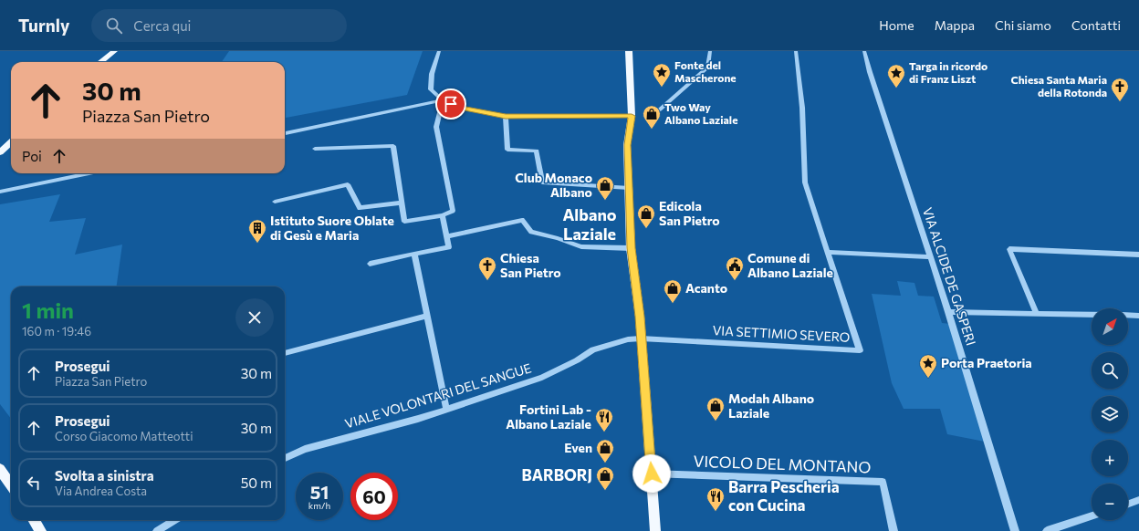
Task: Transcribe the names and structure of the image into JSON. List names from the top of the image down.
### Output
{
  "streets": {
    "street": [
      "VIA ALCIDE DE GASPERI",
      "VIA SETTIMIO SEVERO",
      "VIALE VOLONTARI DEL SANGUE",
      "VICOLO DEL MONTANO"
    ]
  },
  "crossings": [
    ["VIA SETTIMIO SEVERO", "VIALE VOLONTARI DEL SANGUE"]
  ],
  "districts": ["Albano Laziale"],
  "places": {
    "place": ["Fonte del Mascherone", "Targa in ricordo di Franz Liszt", "Porta Praetoria"],
    "church": ["Chiesa Santa Maria della Rotonda", "Chiesa San Pietro"],
    "shop": [
      "Two Way Albano Laziale",
      "Club Monaco Albano",
      "Edicola San Pietro",
      "Acanto",
      "Modah Albano Laziale",
      "Even",
      "BARBORJ"
    ],
    "building": ["Istituto Suore Oblate di Gesù e Maria"],
    "public building": ["Comune di Albano Laziale"],
    "restaurant": ["Fortini Lab - Albano Laziale", "Barra Pescheria con Cucina"]
  },
  "north": "top right",
  "page": {
    "header": "Turnly",
    "search": "Cerca qui",
    "nav": [
      "Home",
      "Mappa",
      "Chi siamo",
      "Contatti"
    ],
    "turn": ["30 m", "Piazza San Pietro"],
    "then": "Poi",
    "heading": ["1 min", "160 m · 19:46"],
    "map_buttons": ["+", "−"],
    "list": [
      {
        "name": "Prosegui",
        "note": "Piazza San Pietro",
        "value": "30 m"
      },
      {
        "name": "Prosegui",
        "note": "Corso Giacomo Matteotti",
        "value": "30 m"
      },
      {
        "name": "Svolta a sinistra",
        "note": "Via Andrea Costa",
        "value": "50 m"
      }
    ],
    "speed": "51 km/h",
    "limit": "60"
  }
}
